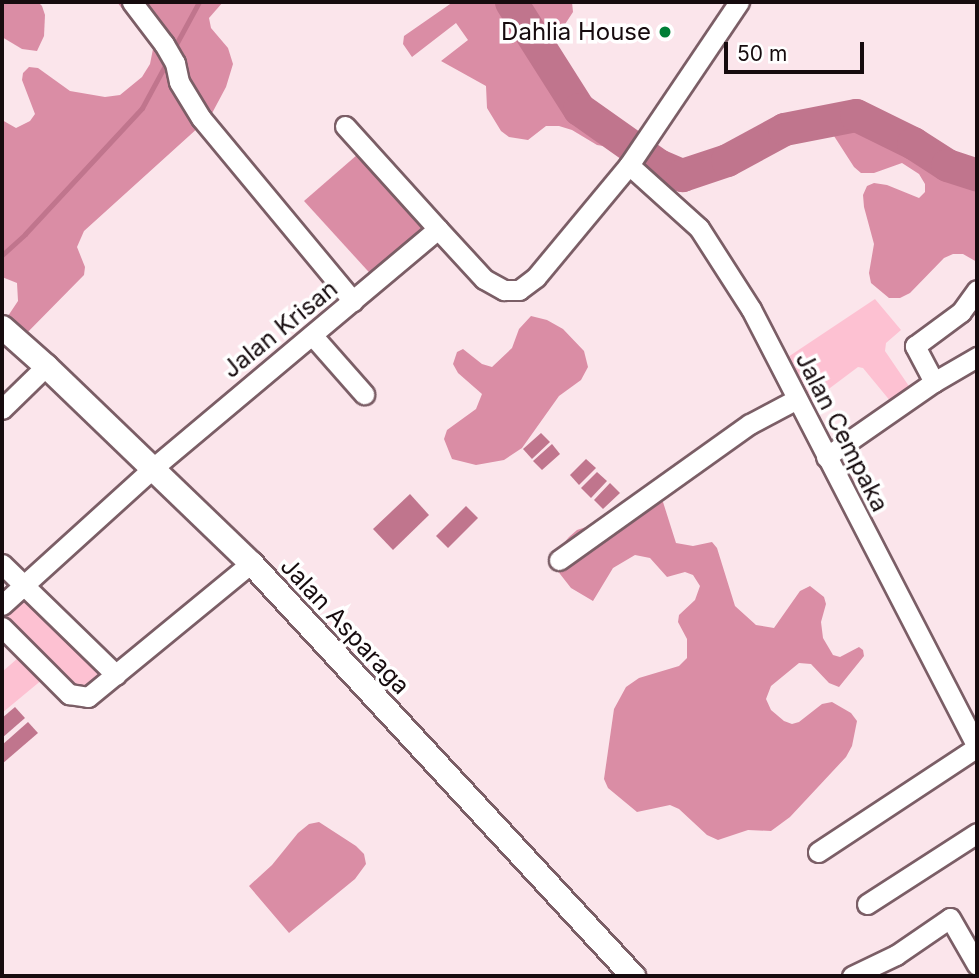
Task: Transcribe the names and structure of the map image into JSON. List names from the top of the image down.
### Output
{
  "streets": {
    "street": ["Jalan Krisan", "Jalan Cempaka", "Jalan Asparaga"]
  },
  "crossings": [
    ["Jalan Krisan", "Jalan Asparaga"]
  ],
  "places": ["Dahlia House"],
  "scale_bar": "50 m"
}
